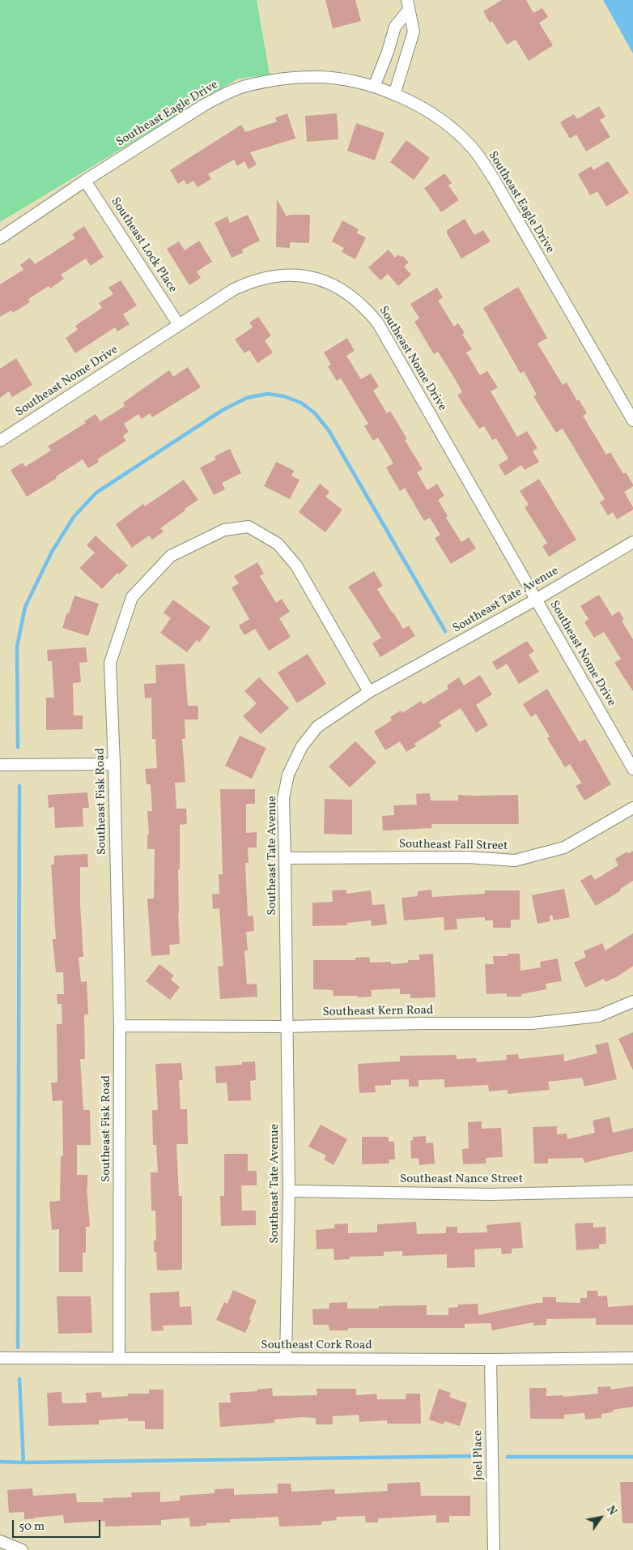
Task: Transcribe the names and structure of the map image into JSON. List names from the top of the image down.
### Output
{
  "streets": {
    "street": [
      "Southeast Eagle Drive",
      "Southeast Lock Place",
      "Southeast Nome Drive",
      "Southeast Tate Avenue",
      "Southeast Fisk Road",
      "Southeast Fall Street",
      "Southeast Kern Road",
      "Southeast Nance Street",
      "Southeast Cork Road",
      "Joel Place"
    ]
  },
  "crossings": [
    ["Southeast Eagle Drive", "Southeast Lock Place"],
    ["Southeast Lock Place", "Southeast Nome Drive"],
    ["Southeast Nome Drive", "Southeast Tate Avenue"],
    ["Southeast Tate Avenue", "Southeast Fisk Road"],
    ["Southeast Tate Avenue", "Southeast Fall Street"],
    ["Southeast Tate Avenue", "Southeast Kern Road"],
    ["Southeast Tate Avenue", "Southeast Nance Street"],
    ["Southeast Tate Avenue", "Southeast Cork Road"],
    ["Southeast Fisk Road", "Southeast Kern Road"],
    ["Southeast Fisk Road", "Southeast Cork Road"],
    ["Southeast Cork Road", "Joel Place"]
  ],
  "scale_bar": "50 m",
  "north": "top right"
}
